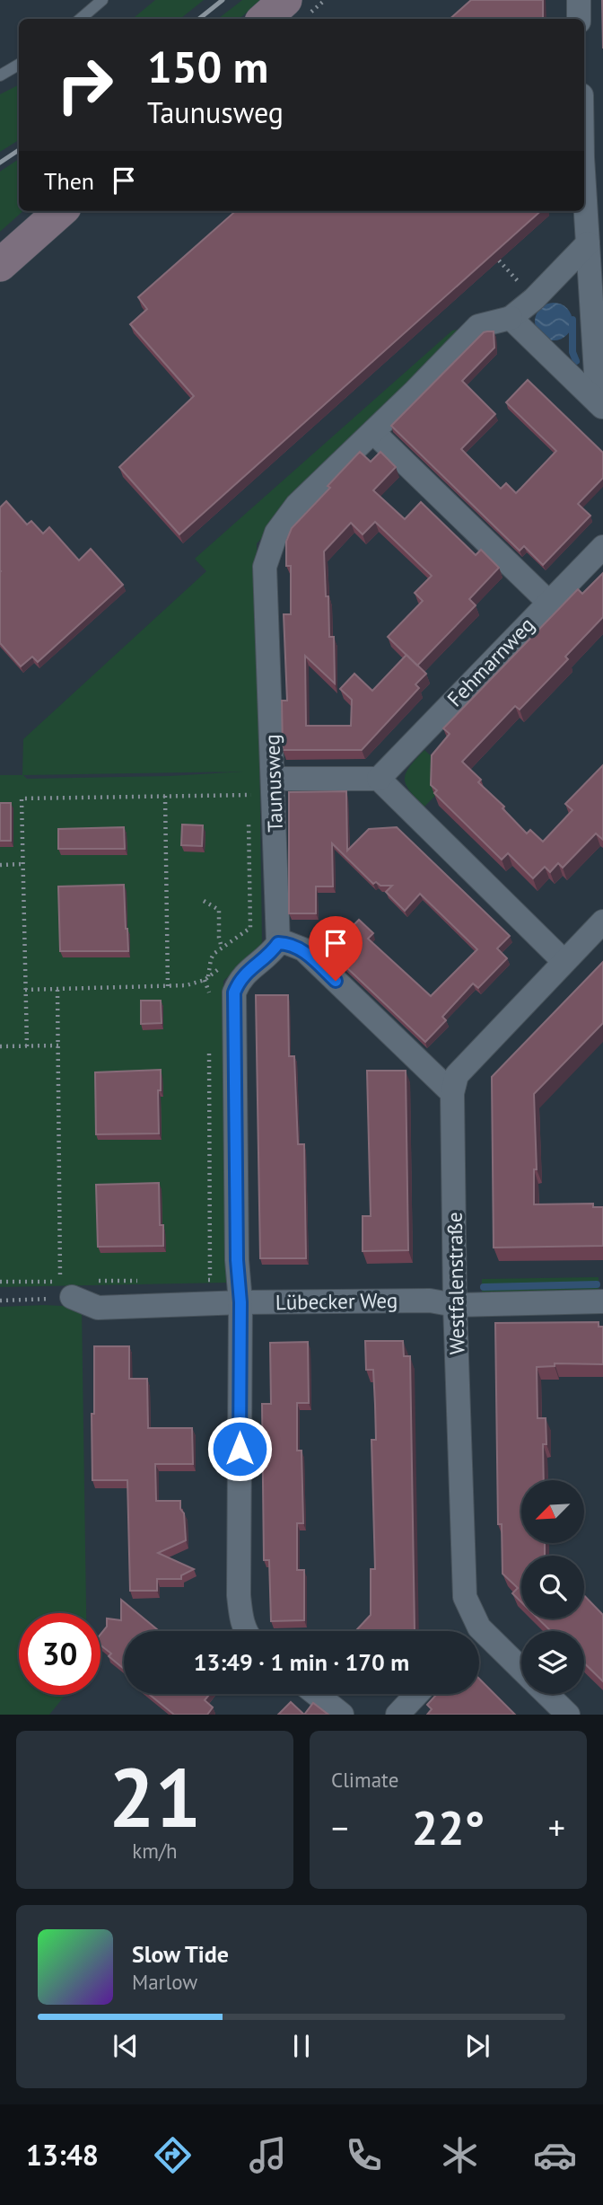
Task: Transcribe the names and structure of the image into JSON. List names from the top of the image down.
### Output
{
  "streets": {
    "street": [
      "Fehmarnweg",
      "Taunusweg",
      "Westfalenstraße",
      "Lübecker Weg"
    ]
  },
  "crossings": [
    ["Westfalenstraße", "Lübecker Weg"]
  ],
  "north": "bottom left",
  "page": {
    "turn": ["150 m", "Taunusweg"],
    "then": "Then",
    "limit": "30",
    "trip": "13:49 · 1 min · 170 m",
    "tile": [
      ["21", "km/h"],
      "Climate"
    ],
    "heat": ["−", "22°", "+"],
    "song": ["Slow Tide", "Marlow"],
    "tabs": "13:48"
  }
}
